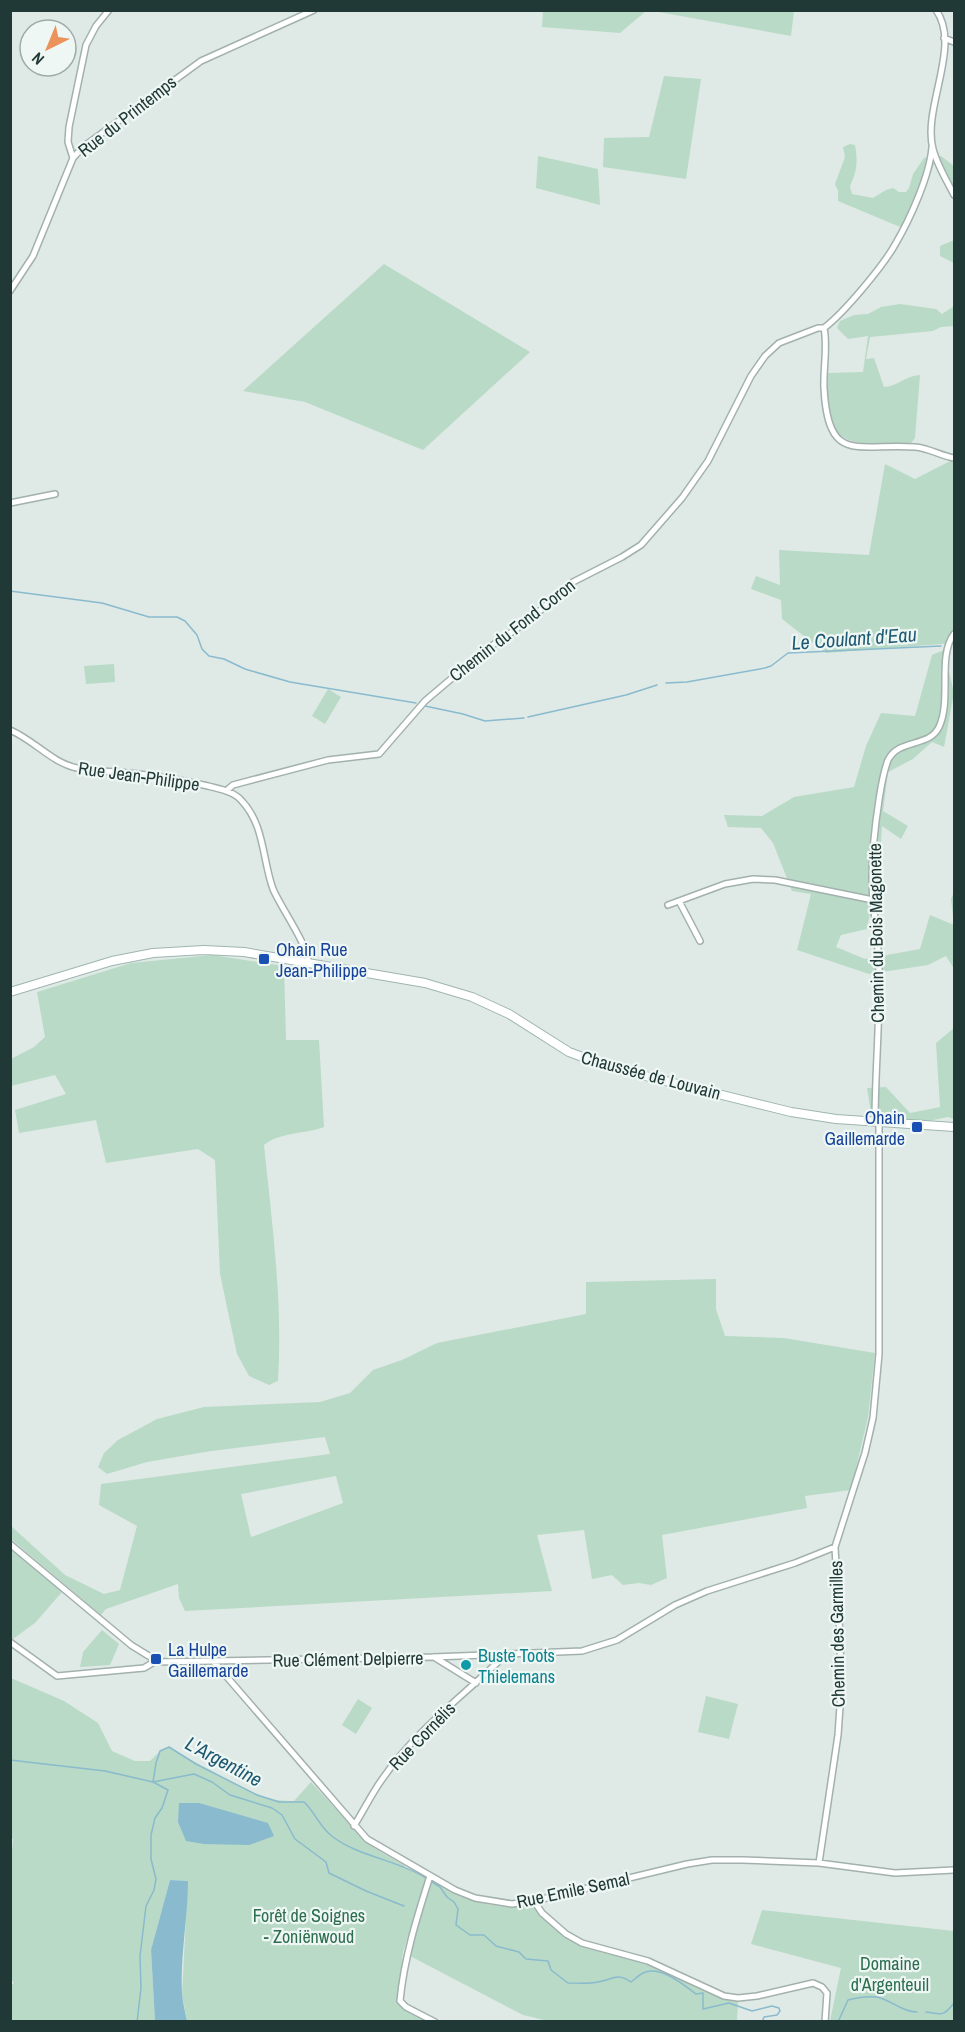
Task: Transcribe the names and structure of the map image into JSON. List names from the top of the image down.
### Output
{
  "streets": {
    "main road": ["Chaussée de Louvain"],
    "street": [
      "Rue du Printemps",
      "Chemin du Fond Coron",
      "Rue Jean-Philippe",
      "Chemin du Bois Magonette",
      "Chemin des Garmilles",
      "Rue Clément Delpierre",
      "Rue Cornélis",
      "Rue Emile Semal"
    ]
  },
  "crossings": [
    ["Chemin du Fond Coron", "Rue Jean-Philippe"],
    ["Rue Jean-Philippe", "Chaussée de Louvain"],
    ["Chemin du Bois Magonette", "Chaussée de Louvain"],
    ["Chemin du Bois Magonette", "Chemin des Garmilles"],
    ["Chaussée de Louvain", "Chemin des Garmilles"],
    ["Chemin des Garmilles", "Rue Clément Delpierre"],
    ["Chemin des Garmilles", "Rue Emile Semal"],
    ["Rue Clément Delpierre", "Rue Cornélis"],
    ["Rue Clément Delpierre", "Rue Emile Semal"],
    ["Rue Cornélis", "Rue Emile Semal"]
  ],
  "water": ["Le Coulant d'Eau", "L'Argentine"],
  "parks": ["Forêt de Soignes - Zoniënwoud", "Domaine d'Argenteuil"],
  "places": {
    "transit": ["Ohain Rue Jean-Philippe", "Ohain Gaillemarde", "La Hulpe Gaillemarde"],
    "other": ["Buste Toots Thielemans"]
  },
  "north": "bottom left"
}
